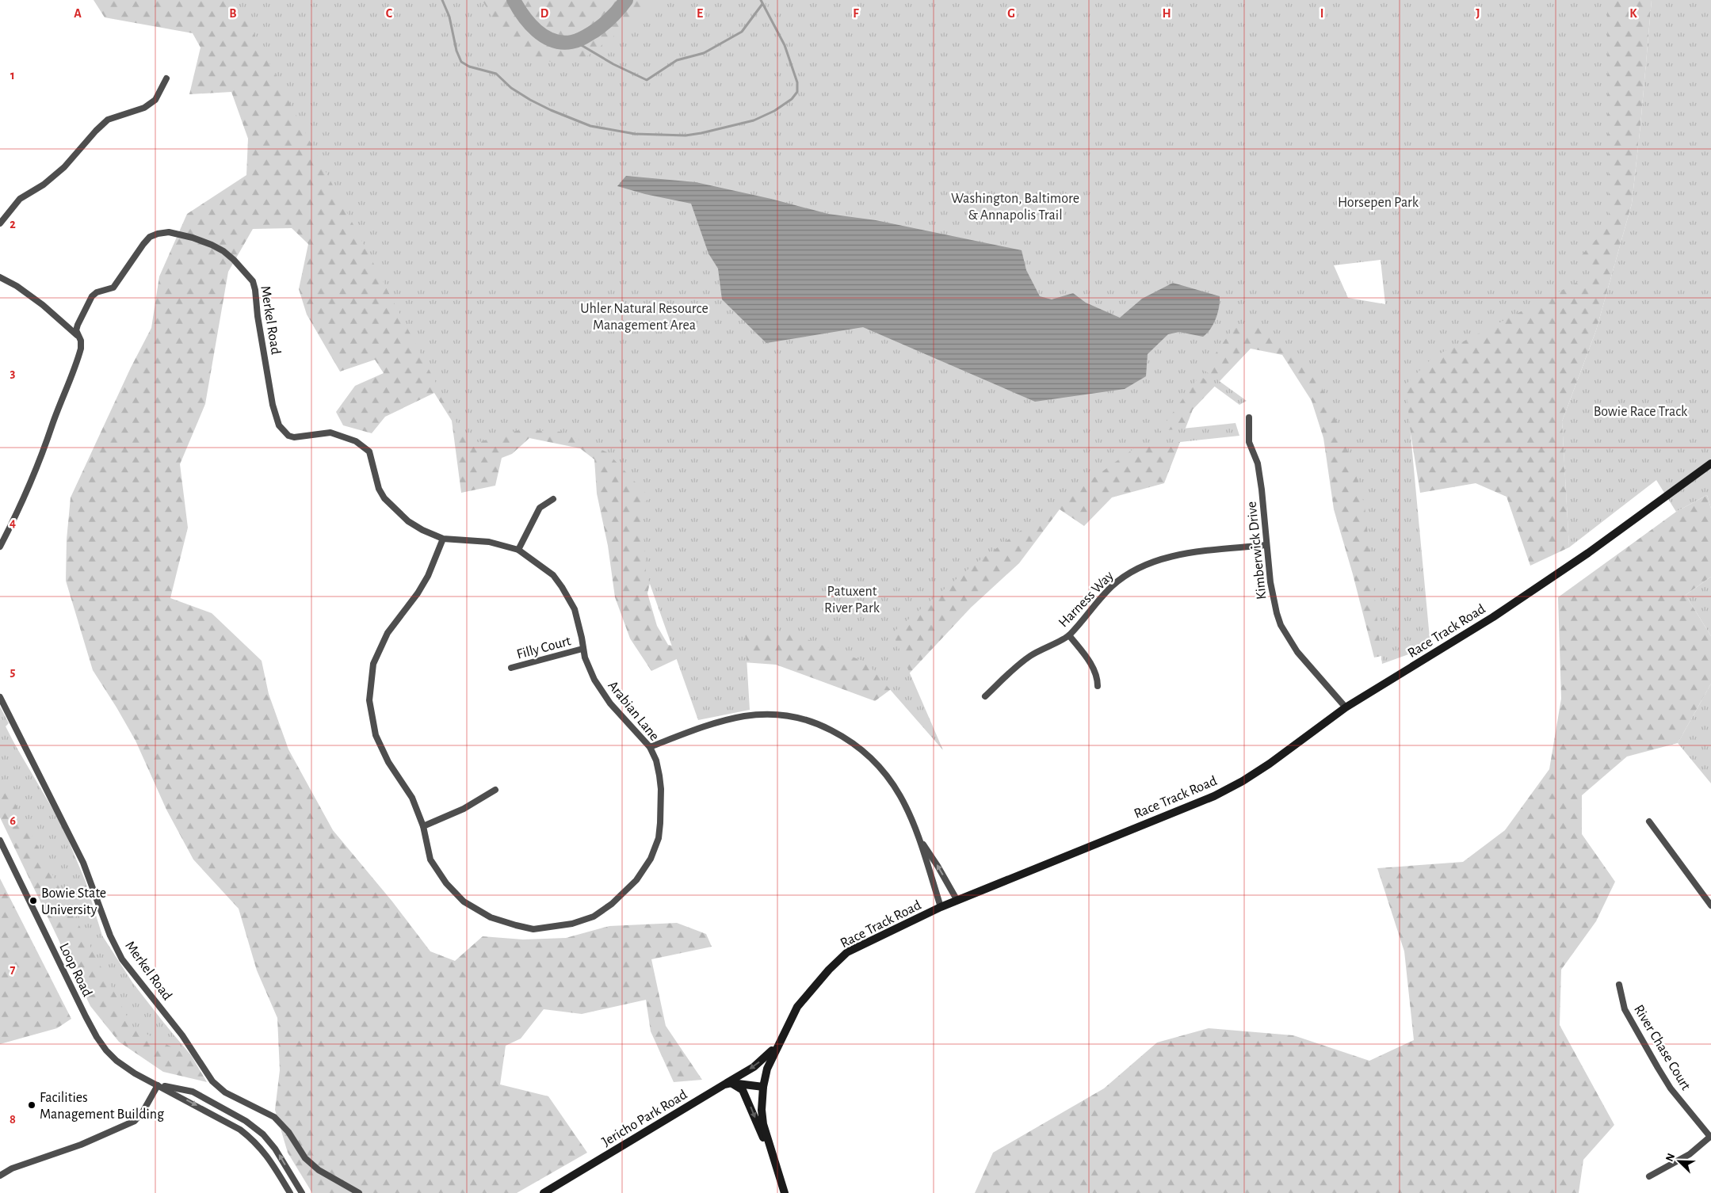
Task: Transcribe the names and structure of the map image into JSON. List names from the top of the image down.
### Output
{
  "streets": {
    "street": [
      "Merkel Road",
      "Kimberwick Drive",
      "Harness Way",
      "Race Track Road",
      "Filly Court",
      "Arabian Lane",
      "Loop Road",
      "River Chase Court",
      "Jericho Park Road"
    ]
  },
  "crossings": [
    ["Merkel Road", "Arabian Lane"],
    ["Kimberwick Drive", "Harness Way"],
    ["Kimberwick Drive", "Race Track Road"],
    ["Race Track Road", "Jericho Park Road"],
    ["Filly Court", "Arabian Lane"]
  ],
  "parks": [
    "Washington, Baltimore & Annapolis Trail",
    "Horsepen Park",
    "Uhler Natural Resource Management Area",
    "Bowie Race Track",
    "Patuxent River Park"
  ],
  "places": ["Bowie State University", "Facilities Management Building"],
  "north": "top left",
  "grid": {
    "columns": [
      "A",
      "B",
      "C",
      "D",
      "E",
      "F",
      "G",
      "H",
      "I",
      "J",
      "K"
    ],
    "rows": [
      "1",
      "2",
      "3",
      "4",
      "5",
      "6",
      "7",
      "8"
    ]
  }
}
